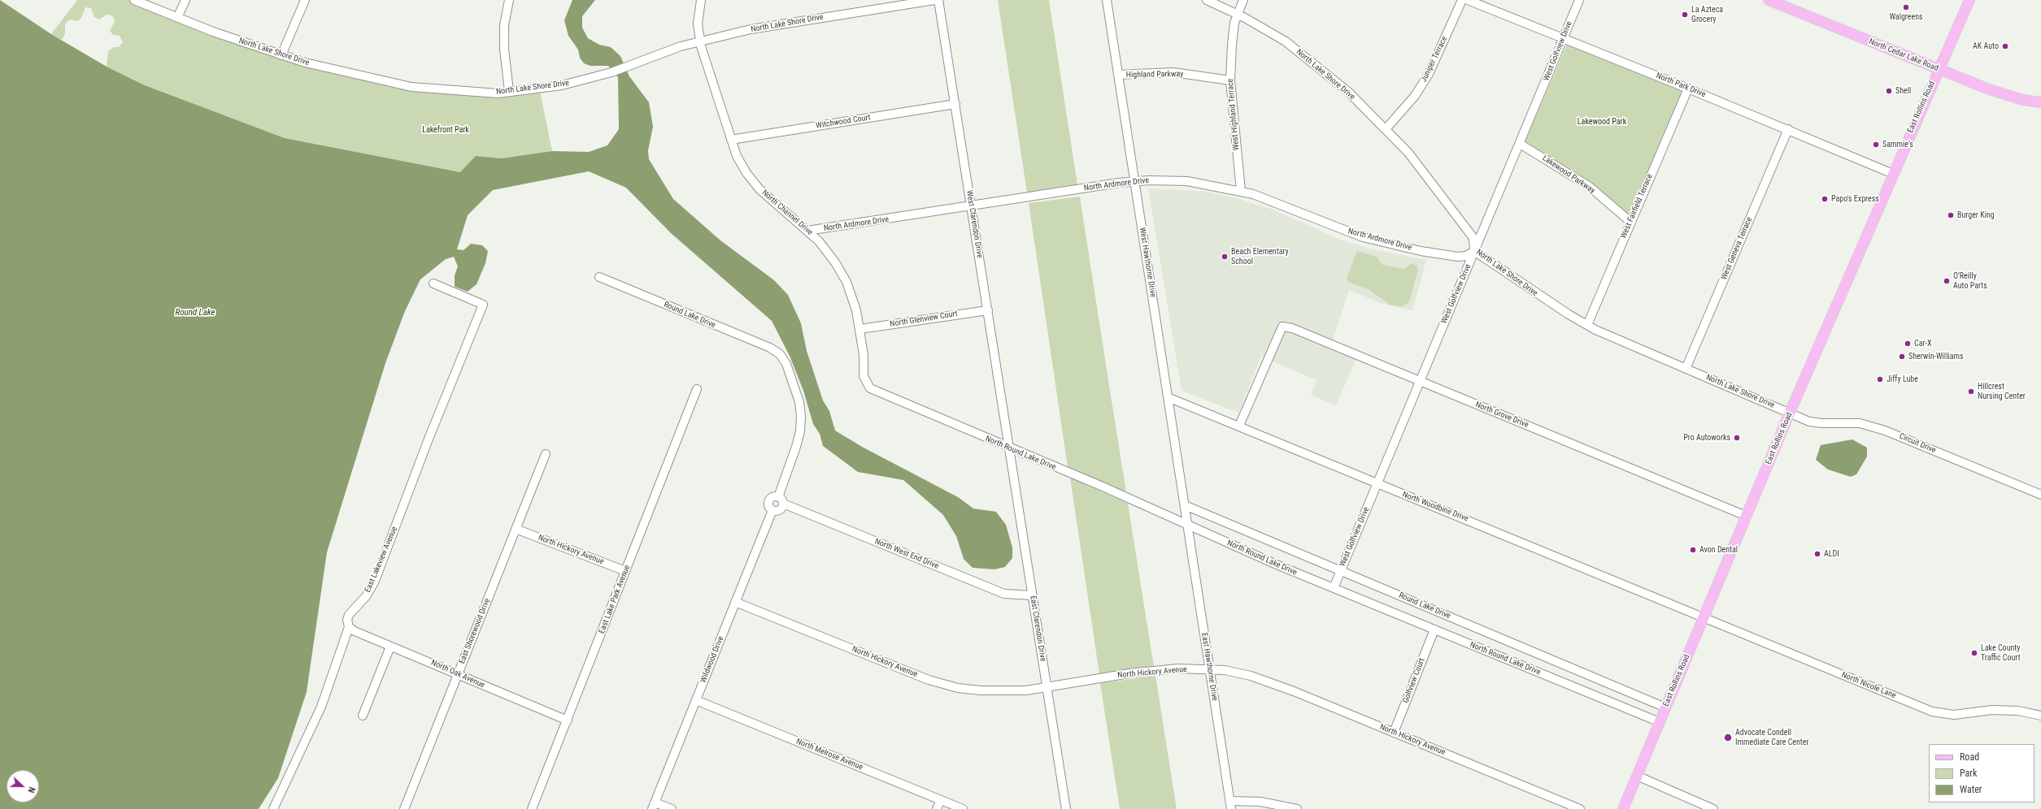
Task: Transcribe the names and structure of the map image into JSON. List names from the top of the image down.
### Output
{
  "streets": {
    "main road": ["North Cedar Lake Road", "East Rollins Road"],
    "street": [
      "North Lake Shore Drive",
      "West Golfview Drive",
      "Juniper Terrace",
      "Highland Parkway",
      "North Park Drive",
      "West Highland Terrace",
      "Witchwood Court",
      "Lakewood Parkway",
      "North Ardmore Drive",
      "West Fairfield Terrace",
      "North Channel Drive",
      "West Clarendon Drive",
      "West Geneva Terrace",
      "West Hawthorne Drive",
      "Round Lake Drive",
      "North Glenview Court",
      "North Grove Drive",
      "Circuit Drive",
      "North Round Lake Drive",
      "North Woodbine Drive",
      "North Hickory Avenue",
      "North West End Drive",
      "East Lakeview Avenue",
      "East Lake Park Avenue",
      "East Clarendon Drive",
      "East Shorewood Drive",
      "Wildwood Drive",
      "East Hawthorne Drive",
      "North Oak Avenue",
      "Golfview Court",
      "North Nicole Lane",
      "North Melrose Avenue"
    ]
  },
  "crossings": [
    ["North Lake Shore Drive", "West Golfview Drive"],
    ["North Lake Shore Drive", "Juniper Terrace"],
    ["North Lake Shore Drive", "East Rollins Road"],
    ["North Lake Shore Drive", "West Highland Terrace"],
    ["North Lake Shore Drive", "North Ardmore Drive"],
    ["North Lake Shore Drive", "West Fairfield Terrace"],
    ["North Lake Shore Drive", "North Channel Drive"],
    ["North Lake Shore Drive", "West Geneva Terrace"],
    ["North Lake Shore Drive", "Circuit Drive"],
    ["West Golfview Drive", "North Park Drive"],
    ["West Golfview Drive", "Lakewood Parkway"],
    ["West Golfview Drive", "North Ardmore Drive"],
    ["West Golfview Drive", "Round Lake Drive"],
    ["West Golfview Drive", "North Grove Drive"],
    ["West Golfview Drive", "North Round Lake Drive"],
    ["West Golfview Drive", "North Woodbine Drive"],
    ["North Cedar Lake Road", "East Rollins Road"],
    ["Highland Parkway", "West Highland Terrace"],
    ["Highland Parkway", "West Hawthorne Drive"],
    ["North Park Drive", "East Rollins Road"],
    ["North Park Drive", "West Fairfield Terrace"],
    ["North Park Drive", "West Geneva Terrace"],
    ["East Rollins Road", "Round Lake Drive"],
    ["East Rollins Road", "North Grove Drive"],
    ["East Rollins Road", "Circuit Drive"],
    ["East Rollins Road", "North Round Lake Drive"],
    ["East Rollins Road", "North Woodbine Drive"],
    ["East Rollins Road", "North Nicole Lane"],
    ["West Highland Terrace", "North Ardmore Drive"],
    ["Witchwood Court", "North Channel Drive"],
    ["Witchwood Court", "West Clarendon Drive"],
    ["Lakewood Parkway", "West Fairfield Terrace"],
    ["North Ardmore Drive", "North Channel Drive"],
    ["North Ardmore Drive", "West Clarendon Drive"],
    ["North Ardmore Drive", "West Hawthorne Drive"],
    ["North Channel Drive", "North Glenview Court"],
    ["North Channel Drive", "North Round Lake Drive"],
    ["West Clarendon Drive", "North Glenview Court"],
    ["West Clarendon Drive", "North Round Lake Drive"],
    ["West Clarendon Drive", "East Clarendon Drive"],
    ["West Hawthorne Drive", "Round Lake Drive"],
    ["West Hawthorne Drive", "North Round Lake Drive"],
    ["West Hawthorne Drive", "North Woodbine Drive"],
    ["West Hawthorne Drive", "East Hawthorne Drive"],
    ["Round Lake Drive", "Wildwood Drive"],
    ["North Grove Drive", "North Woodbine Drive"],
    ["North Round Lake Drive", "East Clarendon Drive"],
    ["North Round Lake Drive", "East Hawthorne Drive"],
    ["North Round Lake Drive", "Golfview Court"],
    ["North Woodbine Drive", "North Nicole Lane"],
    ["North Hickory Avenue", "East Lake Park Avenue"],
    ["North Hickory Avenue", "East Clarendon Drive"],
    ["North Hickory Avenue", "East Shorewood Drive"],
    ["North Hickory Avenue", "Wildwood Drive"],
    ["North Hickory Avenue", "East Hawthorne Drive"],
    ["North Hickory Avenue", "Golfview Court"],
    ["North West End Drive", "East Clarendon Drive"],
    ["North West End Drive", "Wildwood Drive"],
    ["East Lakeview Avenue", "North Oak Avenue"],
    ["East Lake Park Avenue", "North Oak Avenue"],
    ["East Shorewood Drive", "North Oak Avenue"],
    ["Wildwood Drive", "North Melrose Avenue"]
  ],
  "water": ["Round Lake"],
  "parks": ["Lakewood Park", "Lakefront Park"],
  "places": [
    "Walgreens",
    "La Azteca Grocery",
    "AK Auto",
    "Shell",
    "Sammie's",
    "Papo's Express",
    "Burger King",
    "Beach Elementary School",
    "O'Reilly Auto Parts",
    "Car-X",
    "Sherwin-Williams",
    "Jiffy Lube",
    "Hillcrest Nursing Center",
    "Pro Autoworks",
    "Avon Dental",
    "ALDI",
    "Lake County Traffic Court",
    "Advocate Condell Immediate Care Center"
  ],
  "legend": ["Road", "Park", "Water"],
  "north": "right"
}
